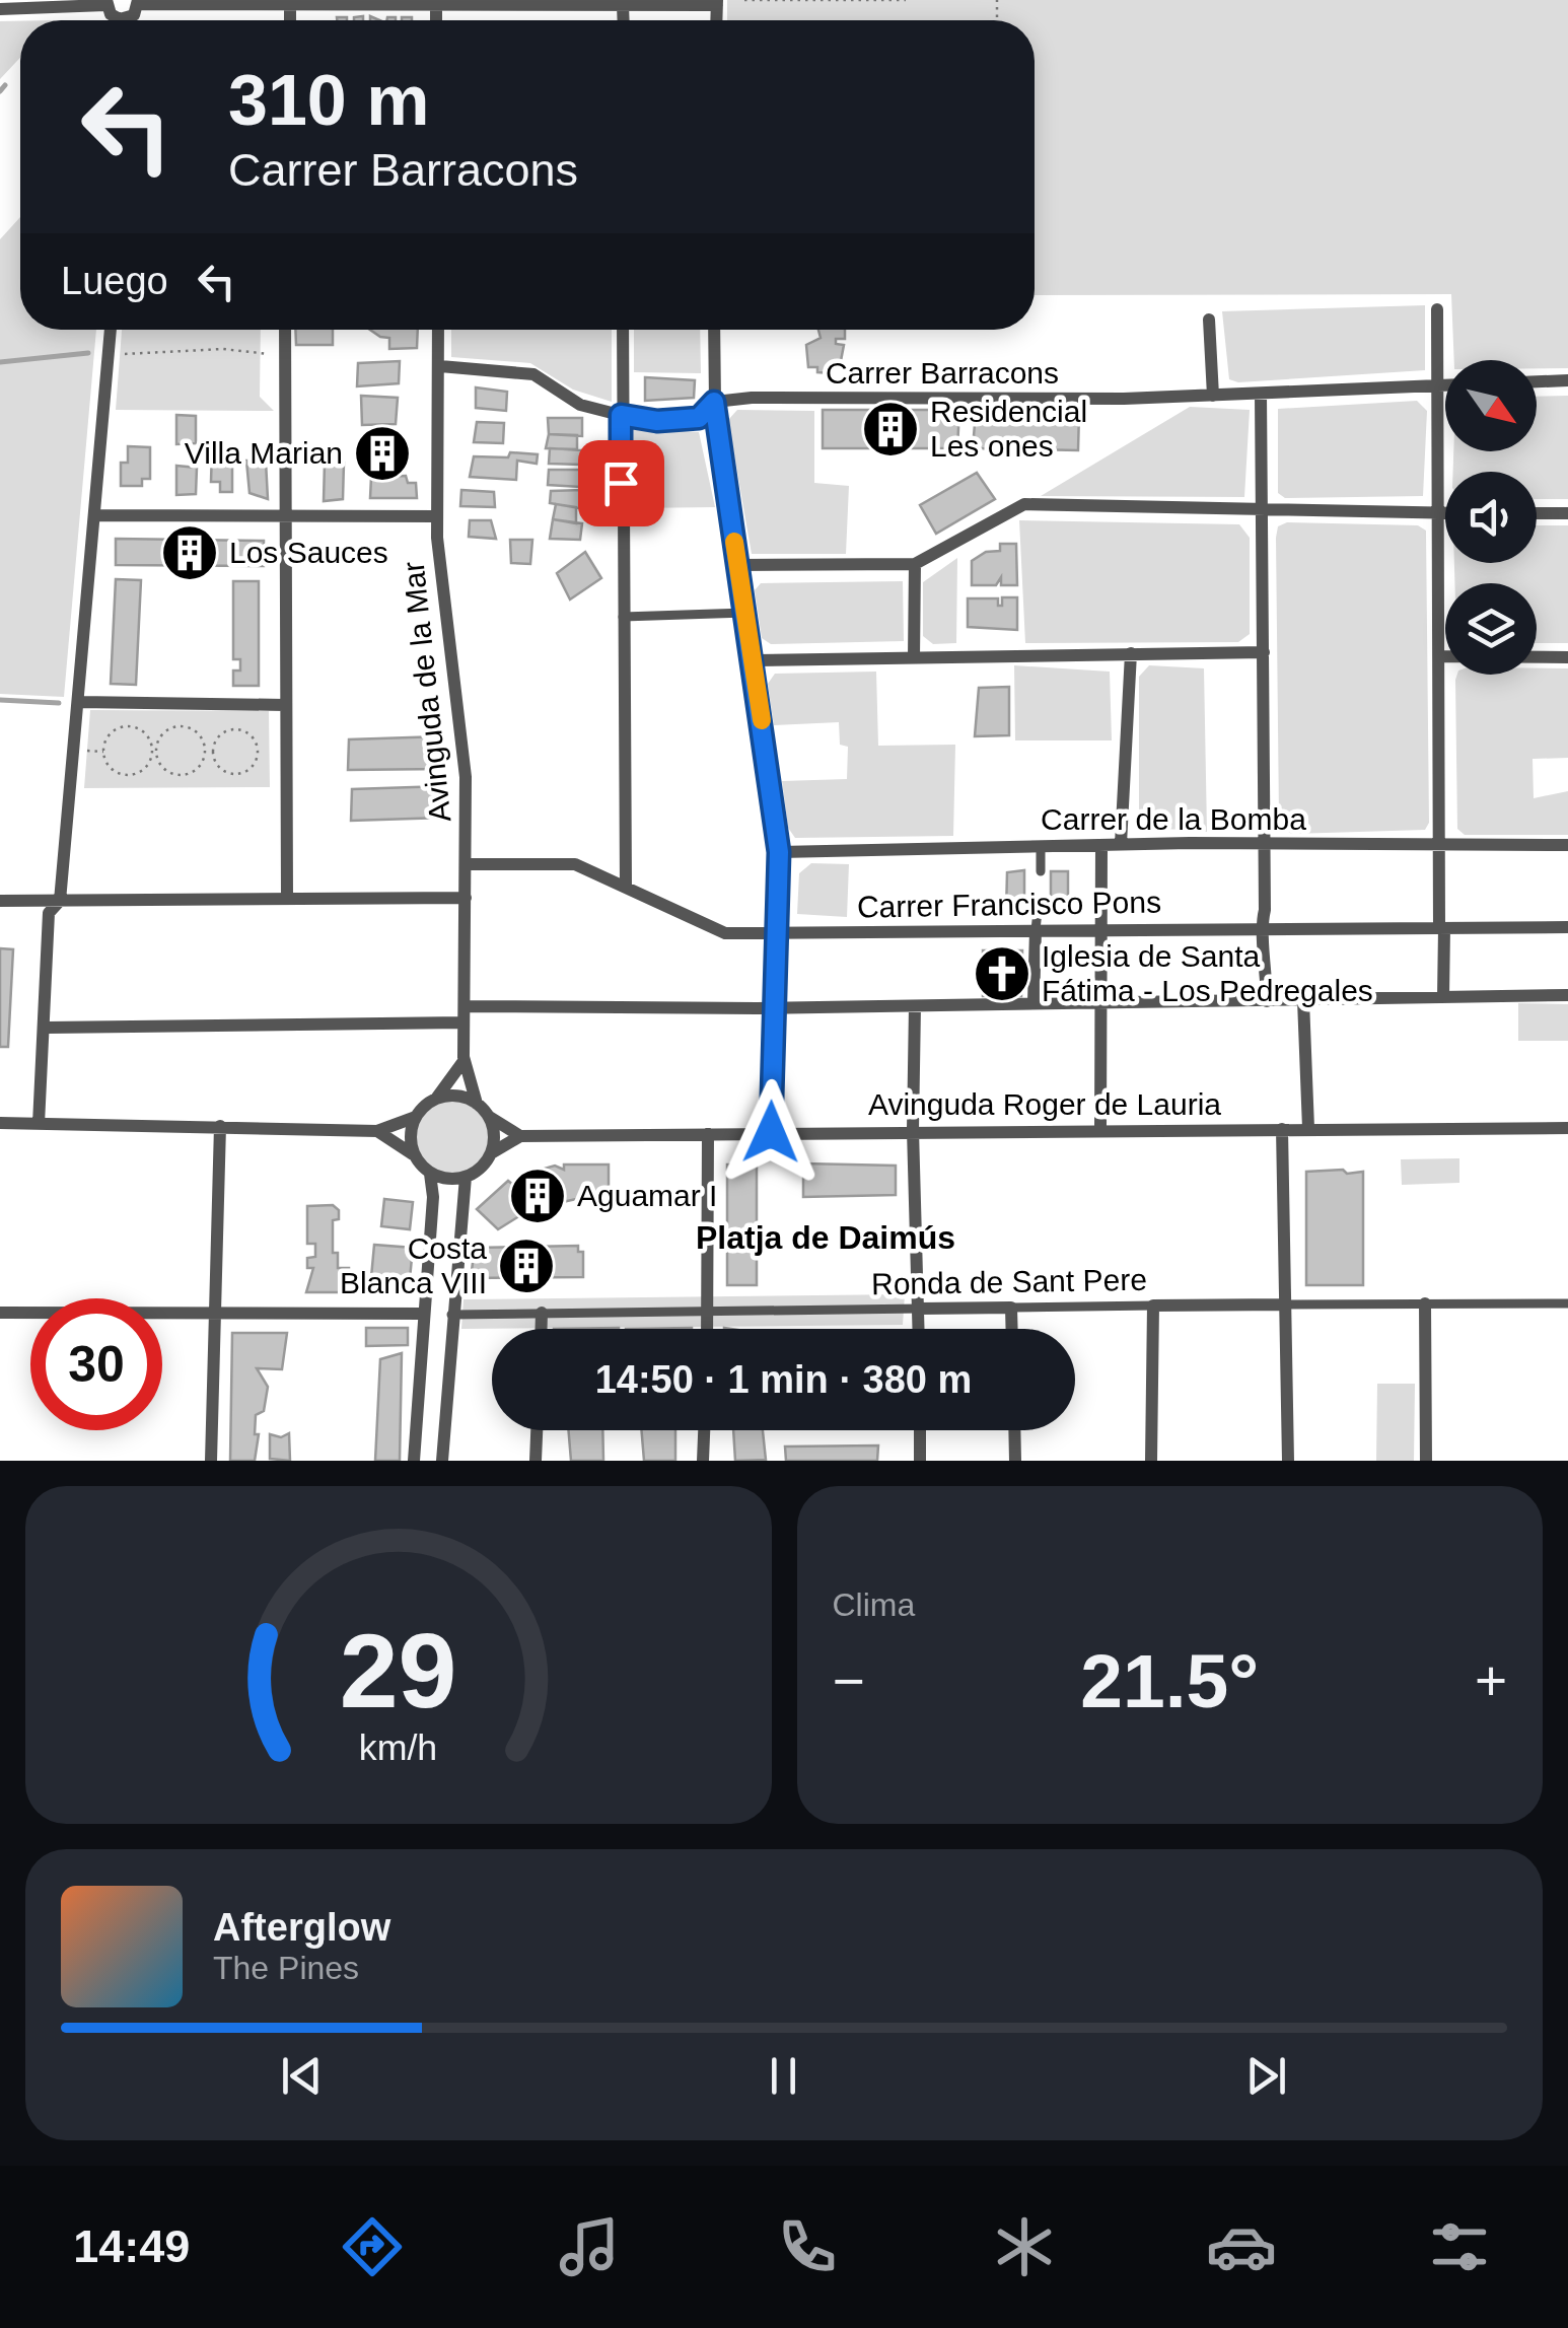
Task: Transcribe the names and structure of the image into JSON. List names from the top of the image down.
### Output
{
  "streets": {
    "street": [
      "Carrer Barracons",
      "Avinguda de la Mar",
      "Carrer de la Bomba",
      "Carrer Francisco Pons",
      "Avinguda Roger de Lauria",
      "Ronda de Sant Pere"
    ]
  },
  "crossings": [
    ["Carrer Barracons", "Avinguda de la Mar"],
    ["Avinguda de la Mar", "Carrer Francisco Pons"]
  ],
  "districts": ["Platja de Daimús"],
  "places": {
    "building": [
      "Residencial Les ones",
      "Villa Marian",
      "Los Sauces",
      "Aguamar I",
      "Costa Blanca VIII"
    ],
    "church": ["Iglesia de Santa Fátima - Los Pedregales"]
  },
  "north": "bottom right",
  "page": {
    "turn": ["310 m", "Carrer Barracons"],
    "then": "Luego",
    "limit": "30",
    "trip": "14:50 · 1 min · 380 m",
    "tile": "Clima",
    "heat": ["−", "21.5°", "+"],
    "song": ["Afterglow", "The Pines"],
    "tabs": "14:49",
    "gauge": ["29", "km/h"]
  }
}
